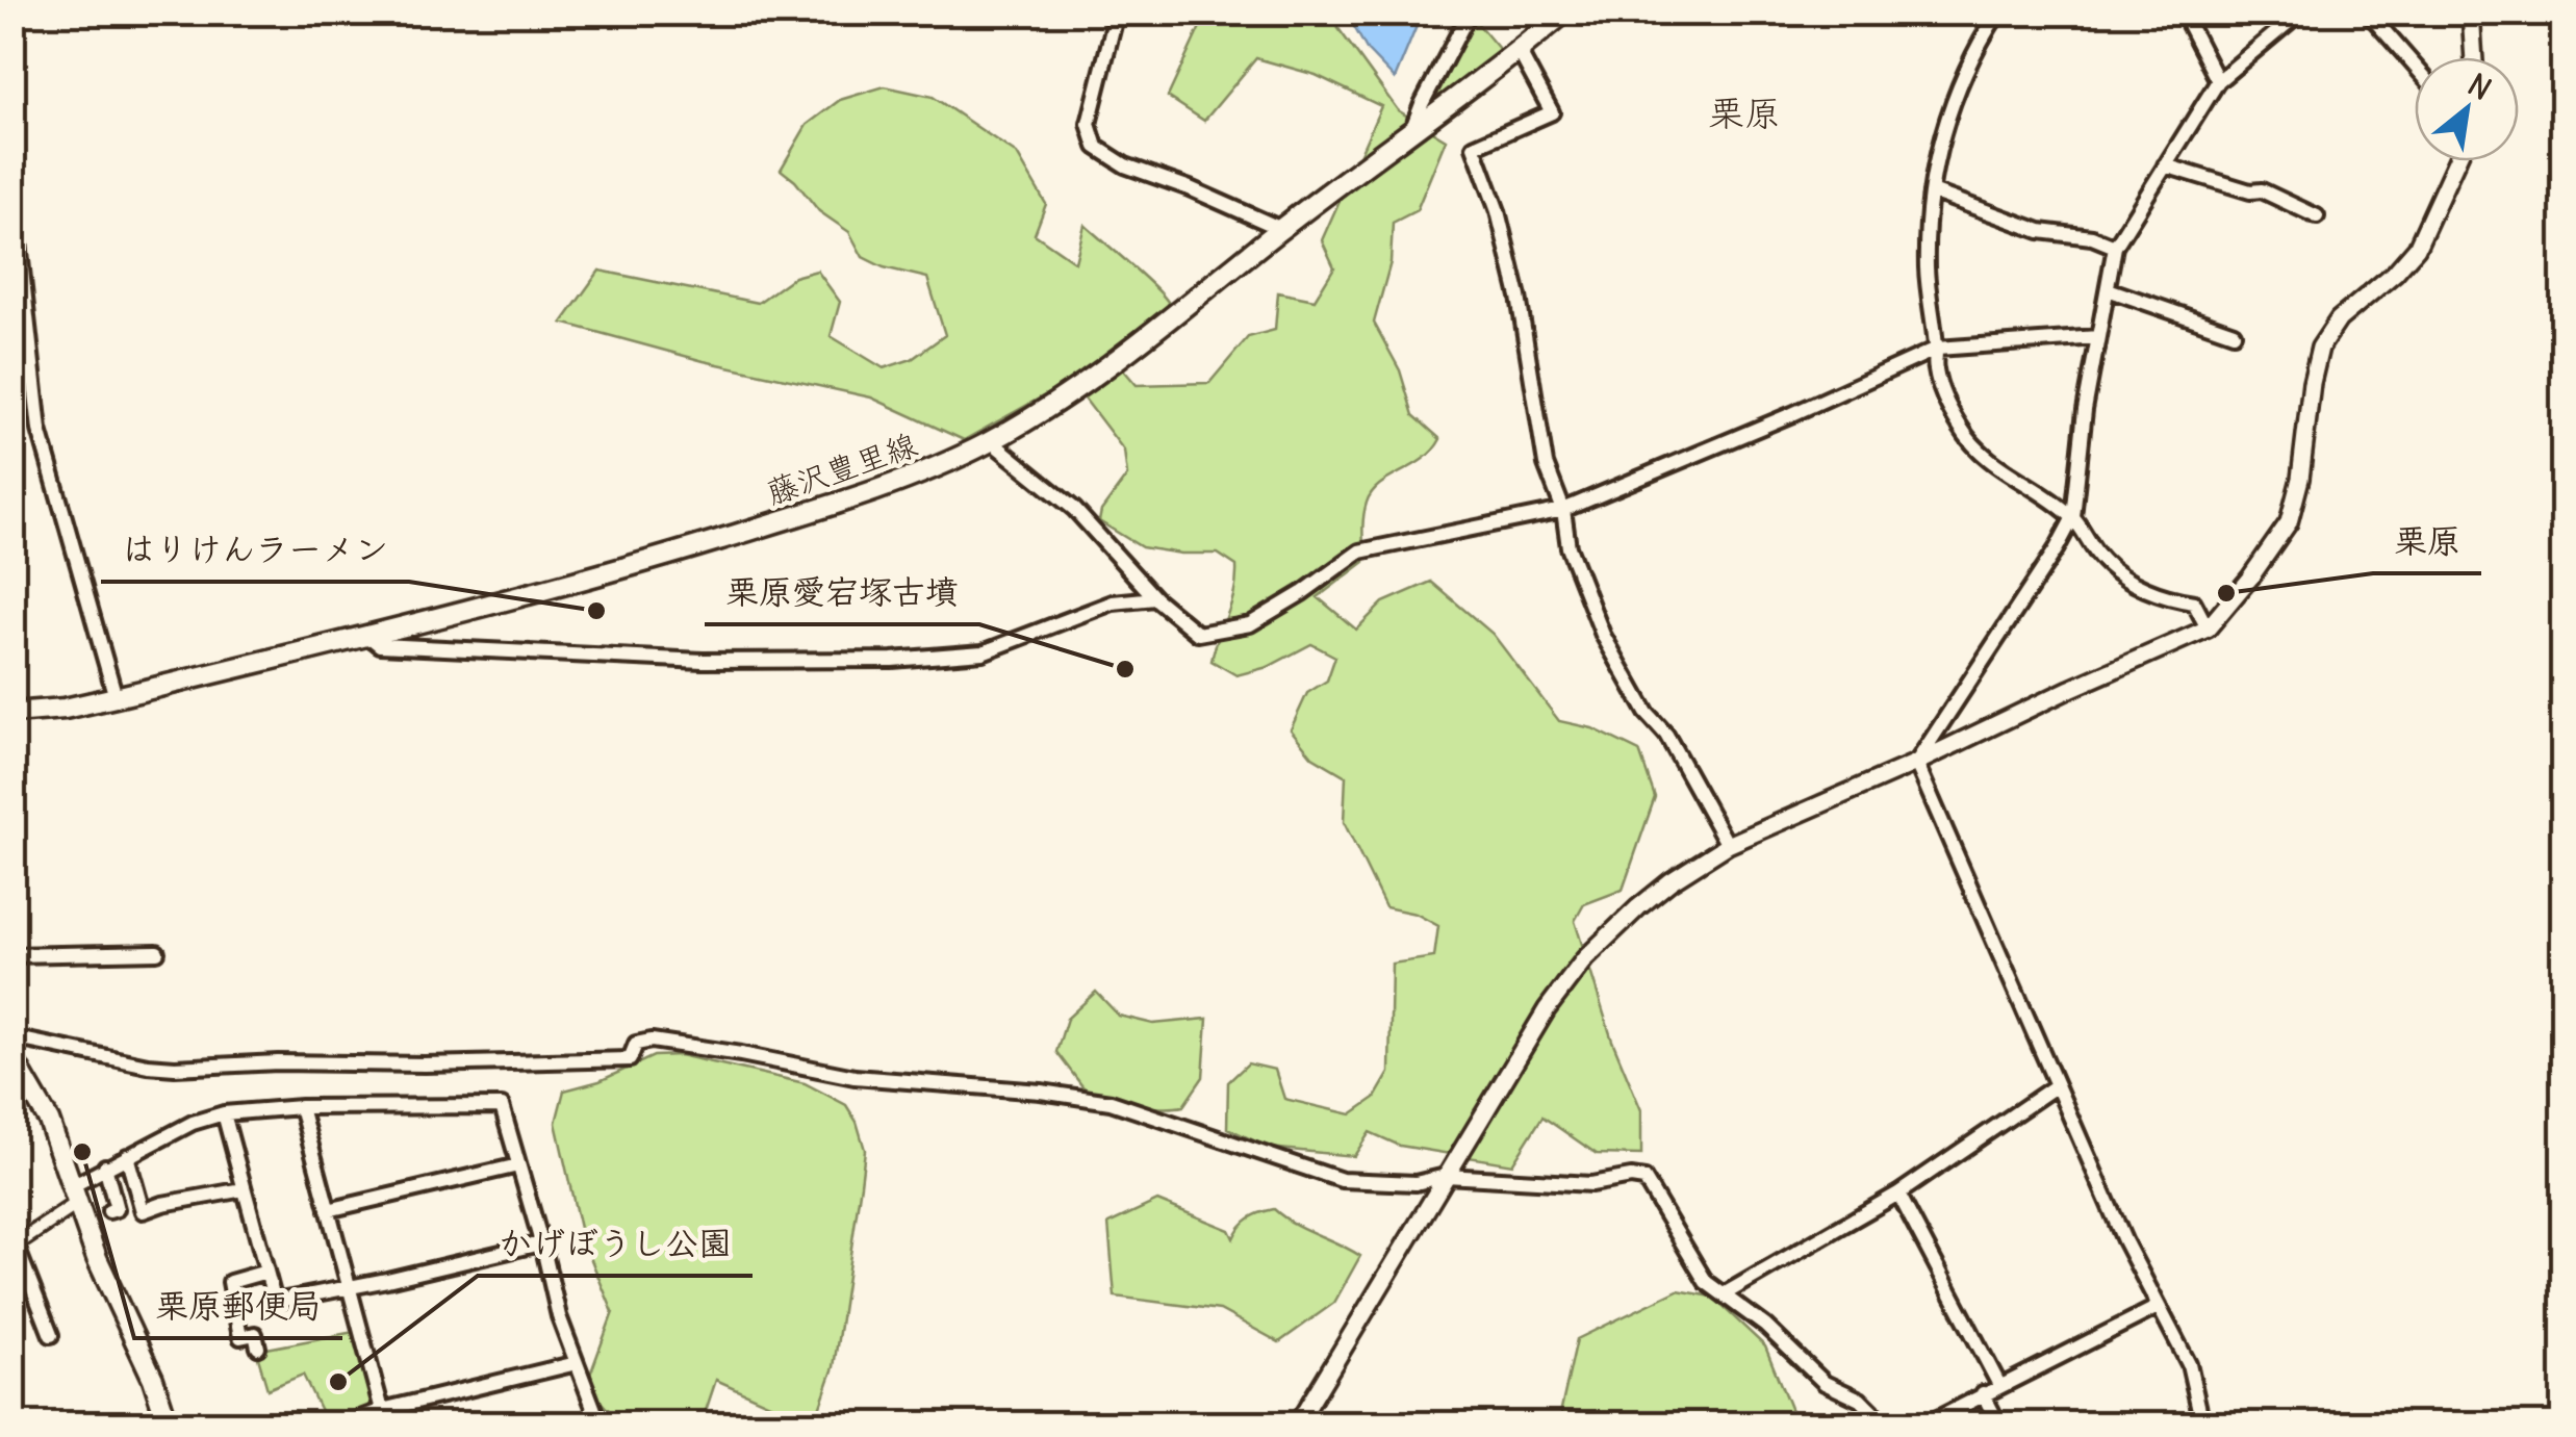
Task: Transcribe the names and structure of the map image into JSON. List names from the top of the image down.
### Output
{
  "streets": {
    "main road": ["藤沢豊里線"]
  },
  "districts": ["栗原"],
  "places": [
    "栗原",
    "はりけんラーメン",
    "栗原愛宕塚古墳",
    "栗原郵便局",
    "かげぼうし公園"
  ],
  "north": "top right"
}
